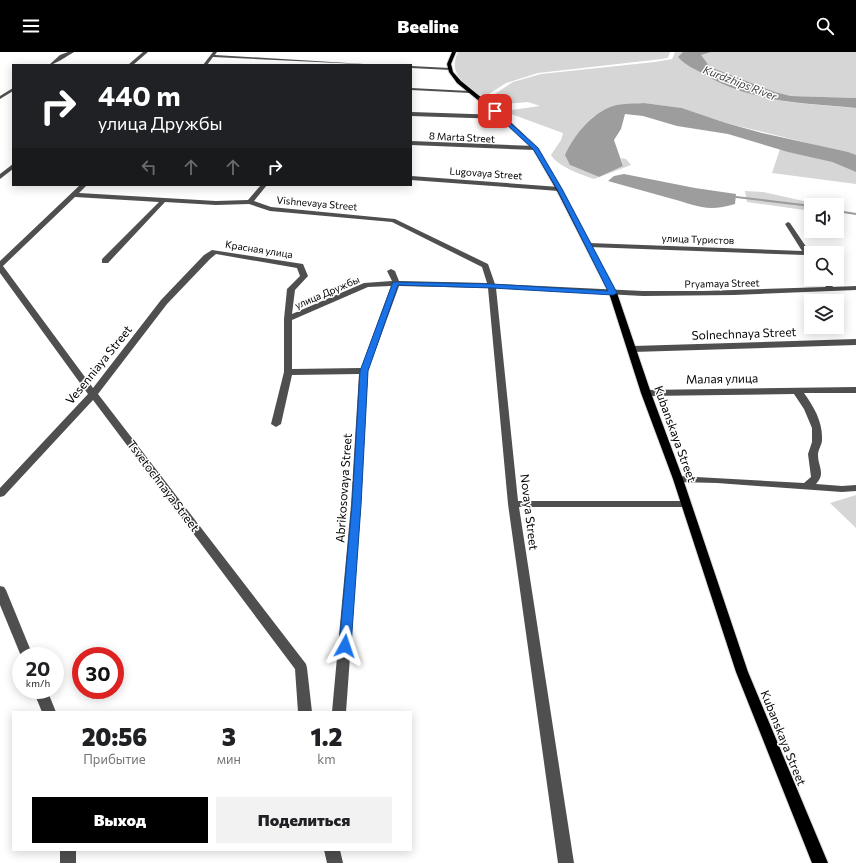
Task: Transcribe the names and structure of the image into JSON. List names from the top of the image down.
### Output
{
  "streets": {
    "main road": ["Kubanskaya Street"],
    "street": [
      "8 Marta Street",
      "Lugovaya Street",
      "Vishnevaya Street",
      "улица Туристов",
      "Красная улица",
      "Pryamaya Street",
      "улица Дружбы",
      "Solnechnaya Street",
      "Vesenniaya Street",
      "Малая улица",
      "Tsvetochnaya Street",
      "Abrikosovaya Street",
      "Novaya Street"
    ]
  },
  "crossings": [
    ["8 Marta Street", "Kubanskaya Street"],
    ["Lugovaya Street", "Kubanskaya Street"],
    ["Vishnevaya Street", "Novaya Street"],
    ["улица Туристов", "Kubanskaya Street"],
    ["Красная улица", "улица Дружбы"],
    ["Красная улица", "Vesenniaya Street"],
    ["Pryamaya Street", "улица Дружбы"],
    ["Pryamaya Street", "Kubanskaya Street"],
    ["улица Дружбы", "Kubanskaya Street"],
    ["улица Дружбы", "Abrikosovaya Street"],
    ["улица Дружбы", "Novaya Street"],
    ["Solnechnaya Street", "Kubanskaya Street"],
    ["Vesenniaya Street", "Tsvetochnaya Street"],
    ["Малая улица", "Kubanskaya Street"]
  ],
  "water": ["Kurdzhips River"],
  "page": {
    "header": "Beeline",
    "turn": ["440 m", "улица Дружбы"],
    "speed": "20 km/h",
    "limit": "30",
    "eta": [
      "20:56",
      "Прибытие",
      "3",
      "мин",
      "1.2",
      "km"
    ],
    "buttons": ["Выход", "Поделиться"]
  }
}
